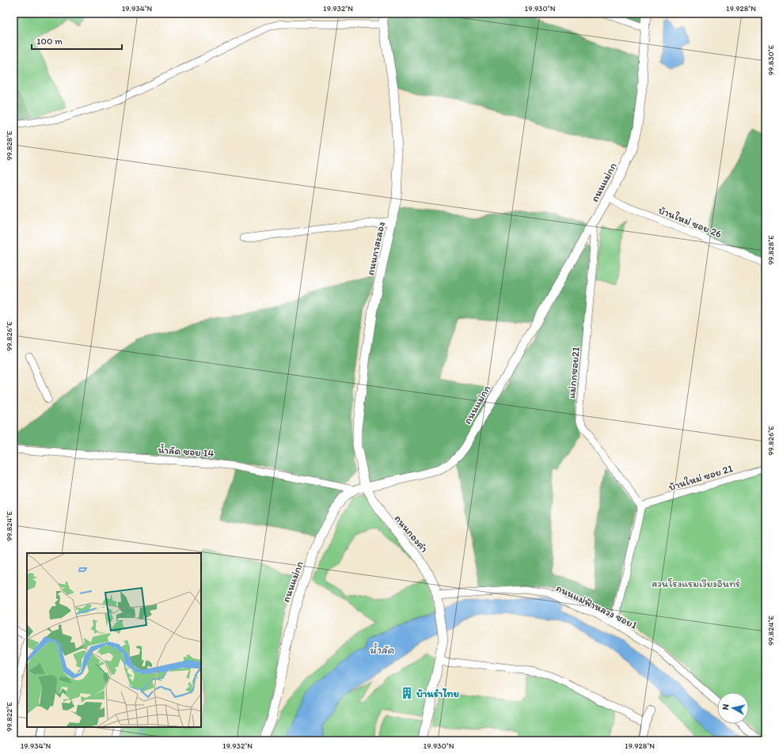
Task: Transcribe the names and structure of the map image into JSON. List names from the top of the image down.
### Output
{
  "streets": {
    "street": [
      "ถนนแม่กก",
      "บ้านใหม่ ซอย 26",
      "ถนนกาสะลอง",
      "แม่กกซอย21",
      "น้ำลัด ซอย 14",
      "บ้านใหม่ ซอย 21",
      "ถนนกองคำ",
      "ถนนแม่ฟ้าหลวง ซอย1"
    ]
  },
  "crossings": [
    ["ถนนแม่กก", "บ้านใหม่ ซอย 26"],
    ["ถนนแม่กก", "ถนนกาสะลอง"],
    ["ถนนแม่กก", "แม่กกซอย21"],
    ["ถนนแม่กก", "น้ำลัด ซอย 14"],
    ["ถนนแม่กก", "ถนนกองคำ"],
    ["ถนนกาสะลอง", "ถนนกองคำ"],
    ["แม่กกซอย21", "บ้านใหม่ ซอย 21"],
    ["ถนนกองคำ", "ถนนแม่ฟ้าหลวง ซอย1"]
  ],
  "water": ["น้ำลัด"],
  "parks": ["สวนโรงแรมเวียงอินทร์"],
  "places": {
    "building": ["บ้านรำไทย"]
  },
  "scale_bar": "100 m",
  "north": "left",
  "coordinates": [
    "19.934°N",
    "19.932°N",
    "19.930°N",
    "19.928°N",
    "99.830°E",
    "99.828°E",
    "99.826°E",
    "99.824°E",
    "99.822°E"
  ]
}
